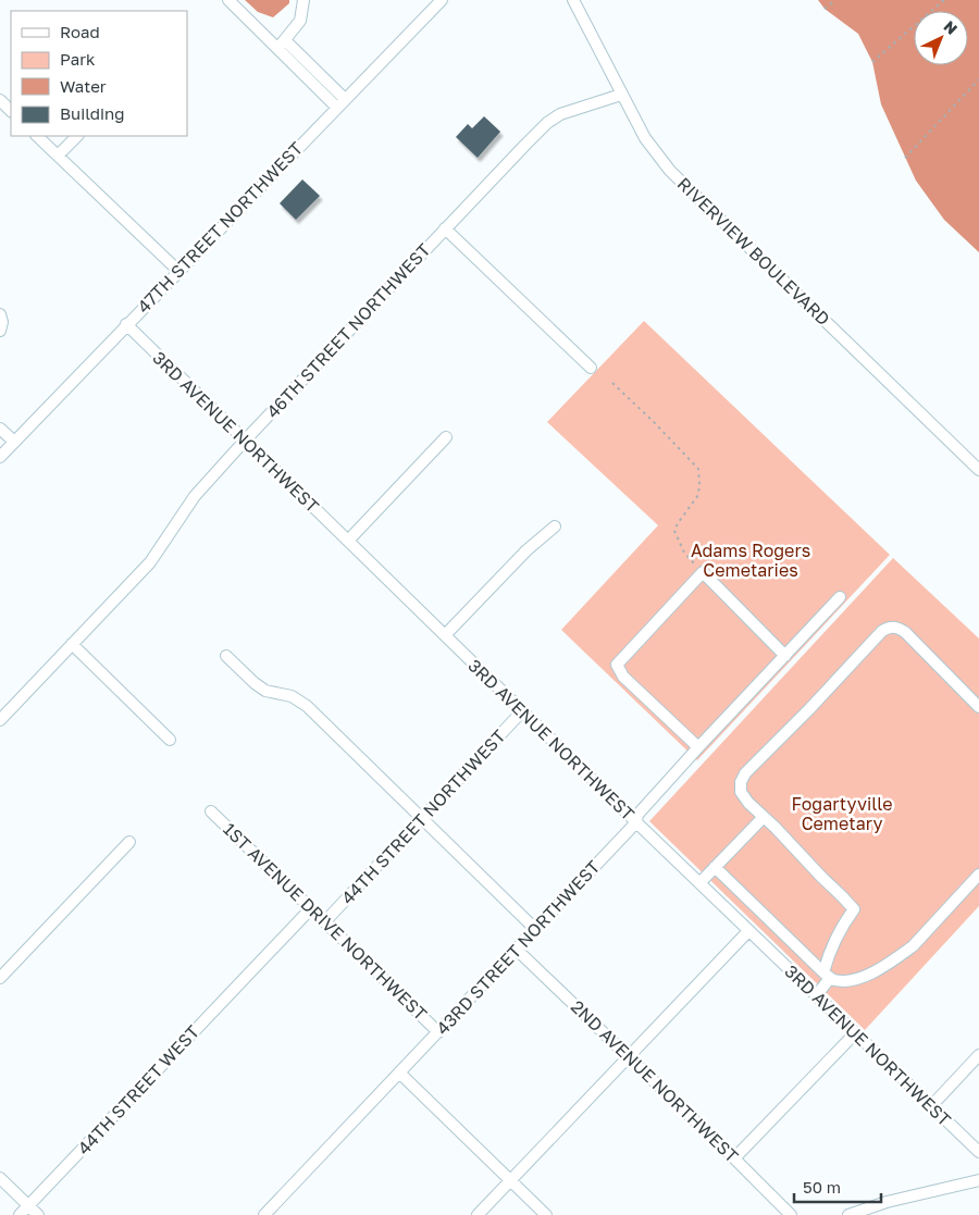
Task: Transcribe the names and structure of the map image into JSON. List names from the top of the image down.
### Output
{
  "streets": {
    "street": [
      "47TH STREET NORTHWEST",
      "RIVERVIEW BOULEVARD",
      "46TH STREET NORTHWEST",
      "3RD AVENUE NORTHWEST",
      "44TH STREET NORTHWEST",
      "1ST AVENUE DRIVE NORTHWEST",
      "43RD STREET NORTHWEST",
      "2ND AVENUE NORTHWEST",
      "44TH STREET WEST"
    ]
  },
  "crossings": [
    ["47TH STREET NORTHWEST", "3RD AVENUE NORTHWEST"],
    ["RIVERVIEW BOULEVARD", "46TH STREET NORTHWEST"],
    ["46TH STREET NORTHWEST", "3RD AVENUE NORTHWEST"],
    ["3RD AVENUE NORTHWEST", "44TH STREET NORTHWEST"],
    ["3RD AVENUE NORTHWEST", "43RD STREET NORTHWEST"],
    ["44TH STREET NORTHWEST", "1ST AVENUE DRIVE NORTHWEST"],
    ["1ST AVENUE DRIVE NORTHWEST", "43RD STREET NORTHWEST"],
    ["1ST AVENUE DRIVE NORTHWEST", "44TH STREET WEST"],
    ["43RD STREET NORTHWEST", "2ND AVENUE NORTHWEST"]
  ],
  "parks": ["Adams Rogers Cemetaries", "Fogartyville Cemetary"],
  "legend": [
    "Road",
    "Park",
    "Water",
    "Building"
  ],
  "scale_bar": "50 m",
  "north": "top right"
}
